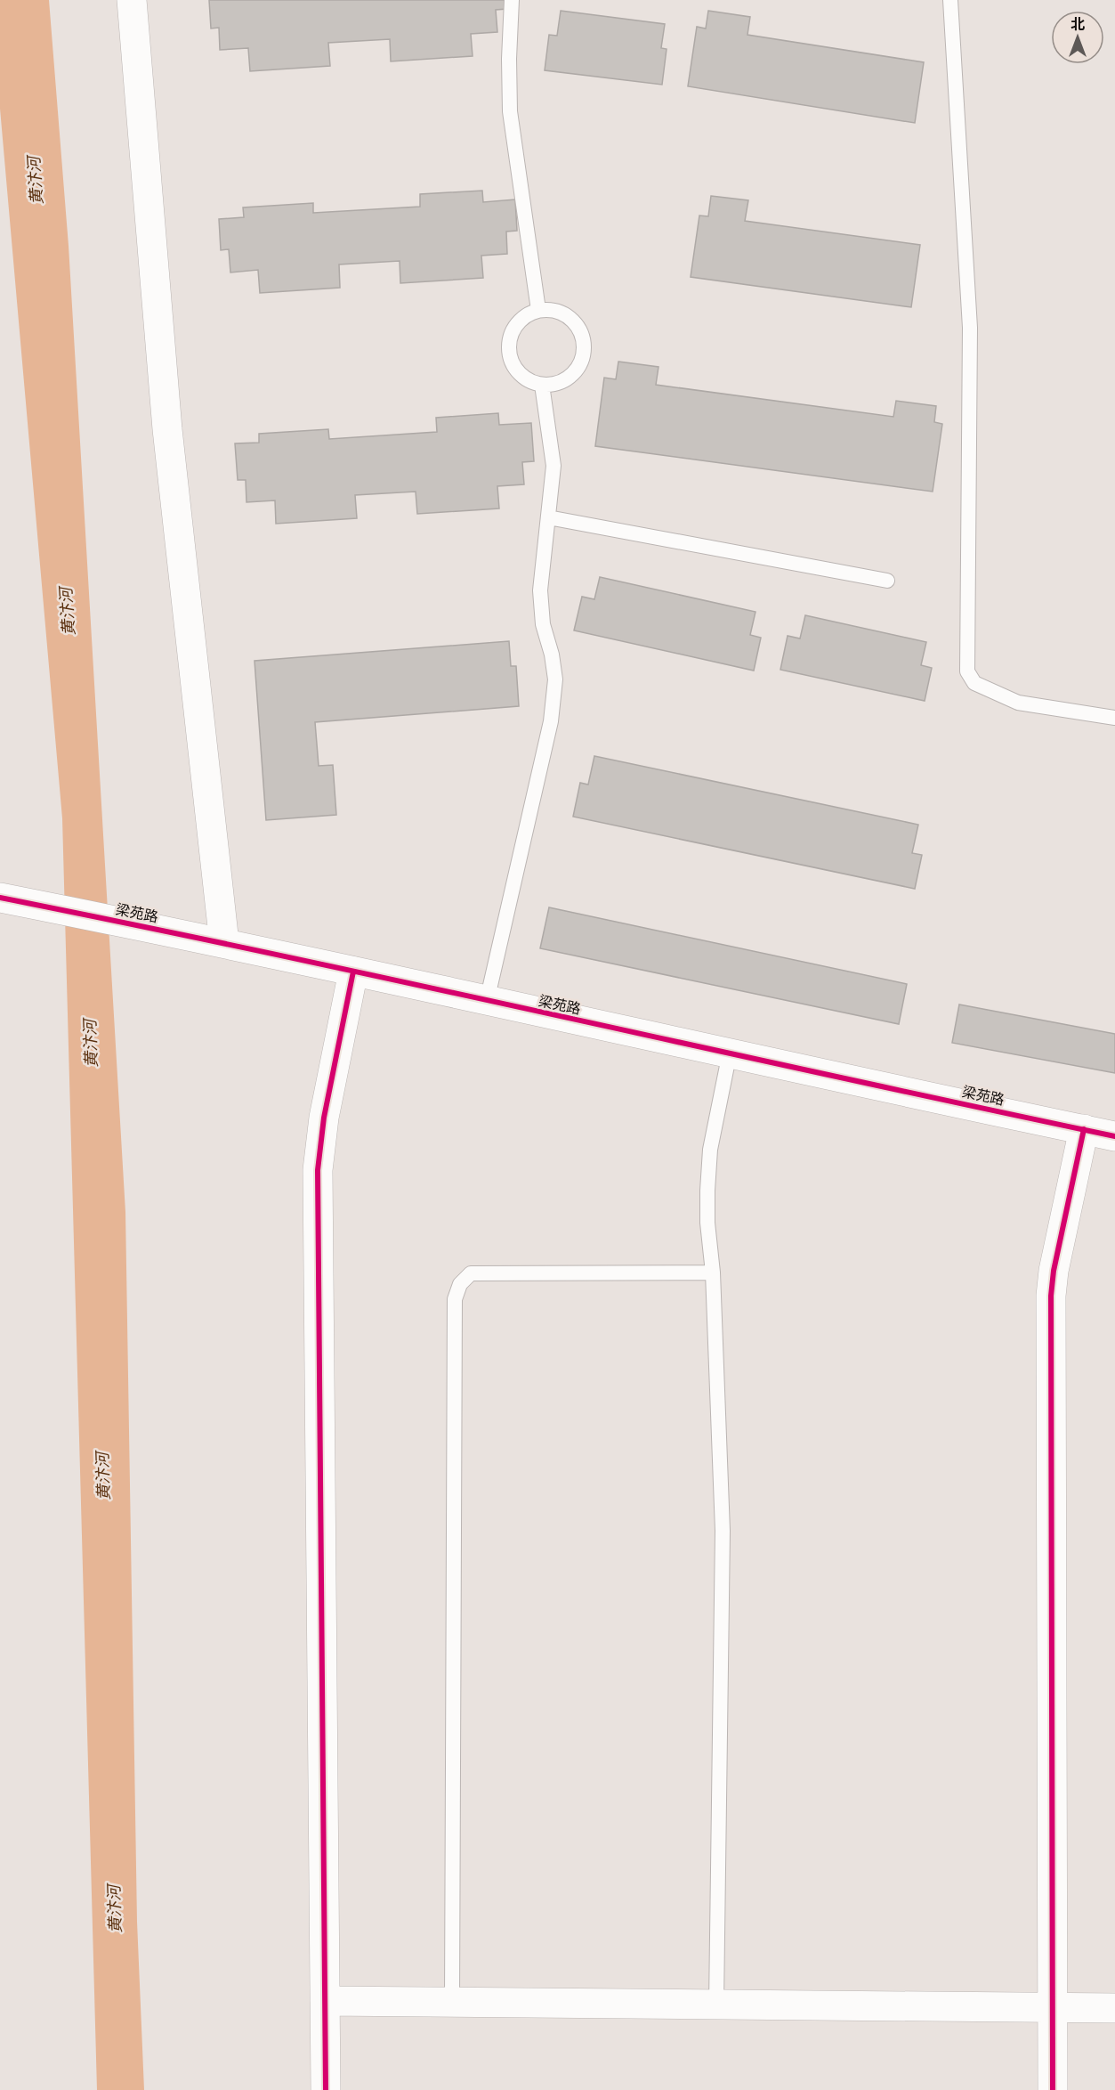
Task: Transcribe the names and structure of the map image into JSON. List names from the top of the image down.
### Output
{
  "streets": {
    "street": ["梁苑路"]
  },
  "water": ["黄汴河"],
  "north": "top"
}
